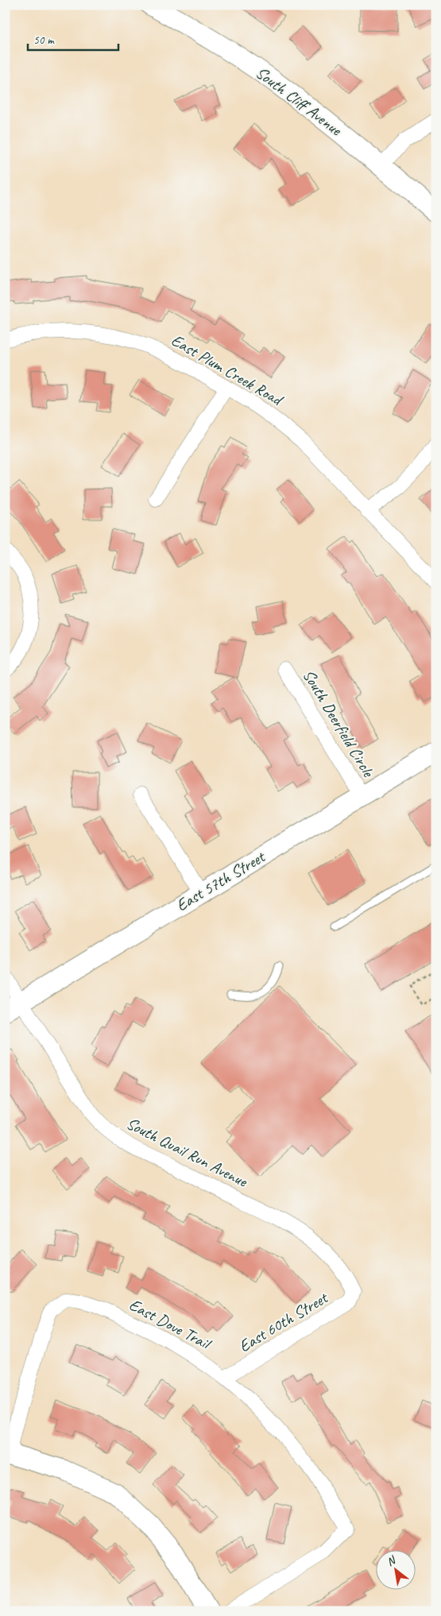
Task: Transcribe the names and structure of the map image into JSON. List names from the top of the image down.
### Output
{
  "streets": {
    "main road": ["South Cliff Avenue", "East 57th Street"],
    "street": [
      "East Plum Creek Road",
      "South Deerfield Circle",
      "South Quail Run Avenue",
      "East 60th Street",
      "East Dove Trail"
    ]
  },
  "crossings": [
    ["South Deerfield Circle", "East 57th Street"],
    ["East 57th Street", "South Quail Run Avenue"],
    ["South Quail Run Avenue", "East 60th Street"],
    ["East 60th Street", "East Dove Trail"]
  ],
  "scale_bar": "50 m",
  "north": "top left"
}
